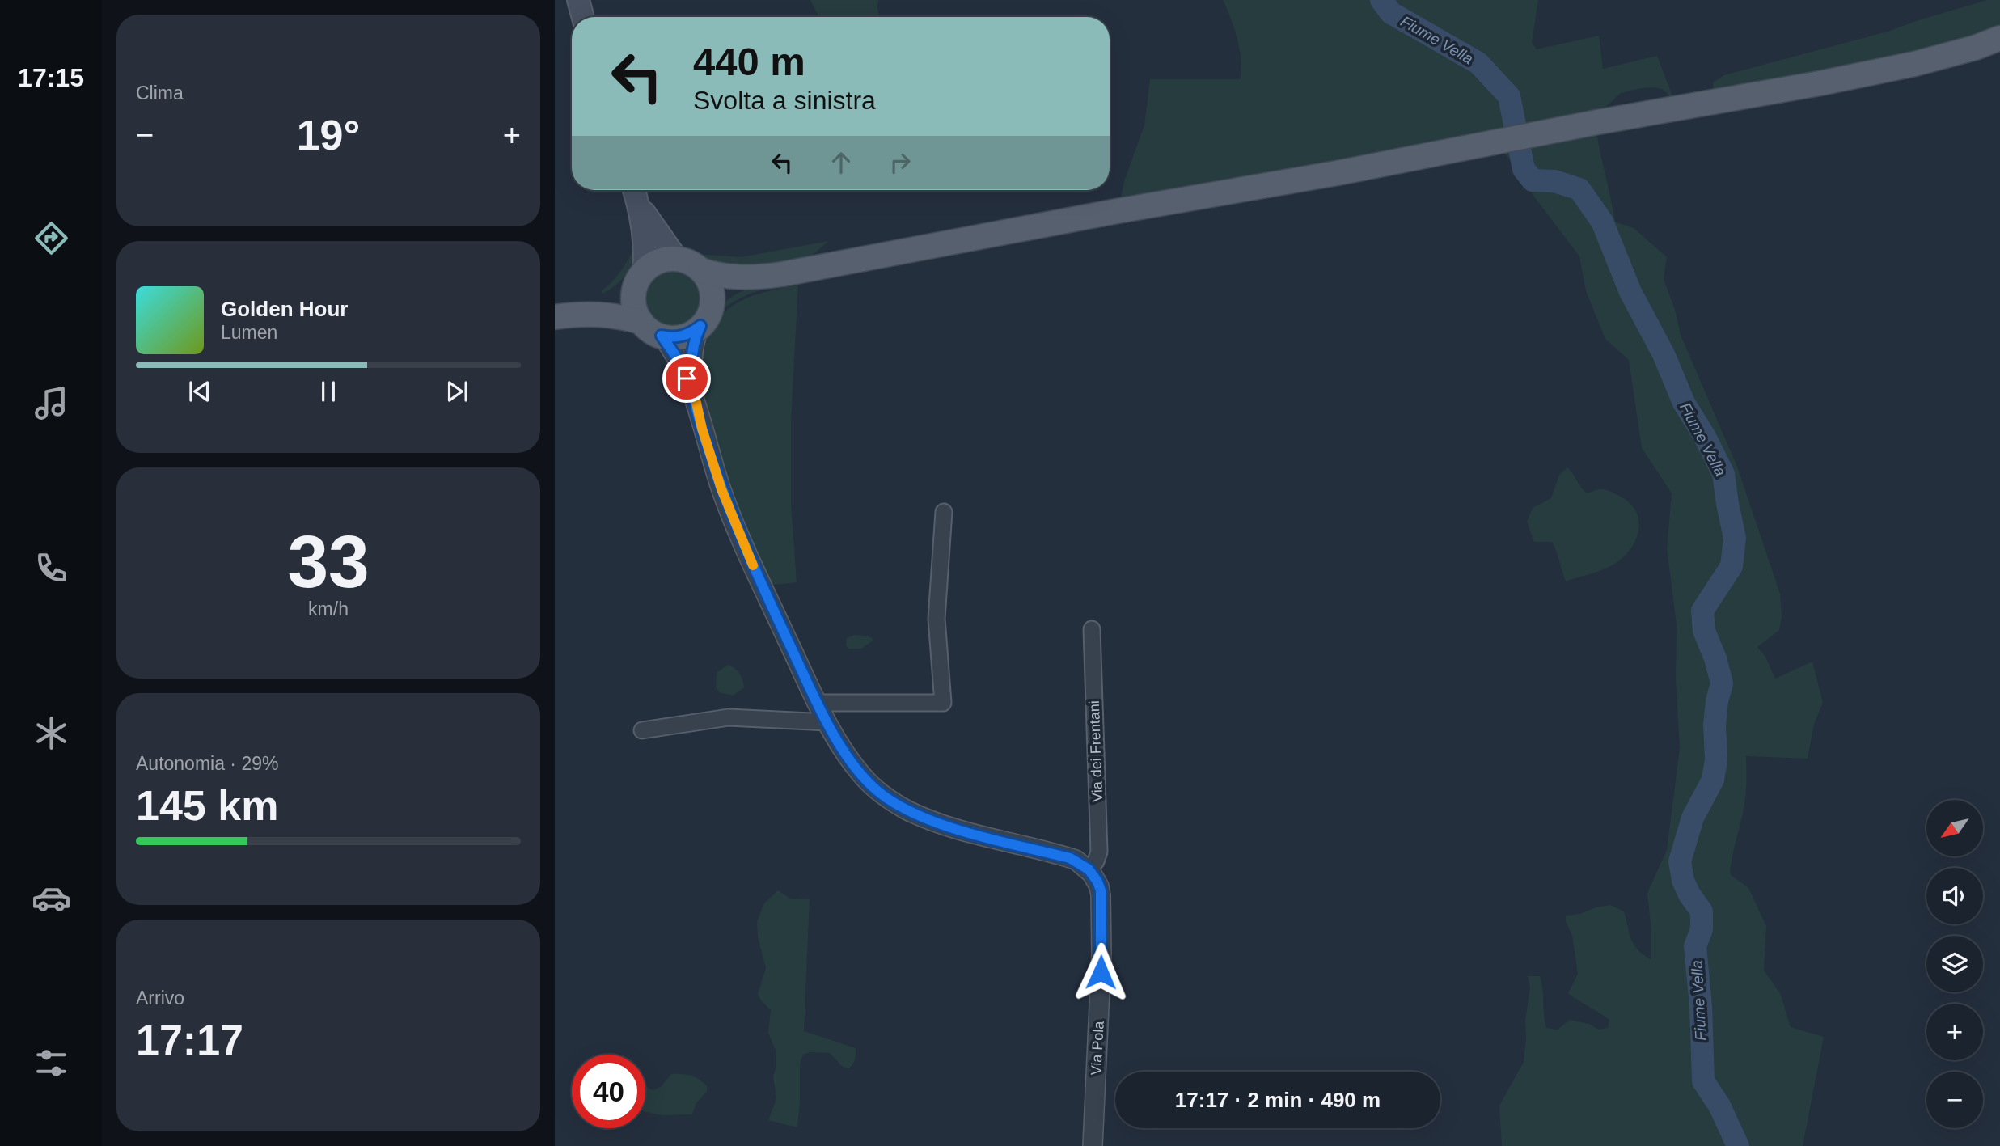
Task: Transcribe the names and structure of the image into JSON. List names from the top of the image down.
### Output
{
  "streets": {
    "street": ["Via dei Frentani", "Via Pola"]
  },
  "crossings": [
    ["Via dei Frentani", "Via Pola"]
  ],
  "water": ["Fiume Vella"],
  "north": "bottom left",
  "page": {
    "tabs": "17:15",
    "tile": [
      "Clima",
      ["33", "km/h"],
      ["Autonomia · 29%", "145 km"],
      ["Arrivo", "17:17"]
    ],
    "turn": ["440 m", "Svolta a sinistra"],
    "heat": ["−", "19°", "+"],
    "song": ["Golden Hour", "Lumen"],
    "map_buttons": ["+", "−"],
    "limit": "40",
    "trip": "17:17 · 2 min · 490 m"
  }
}
